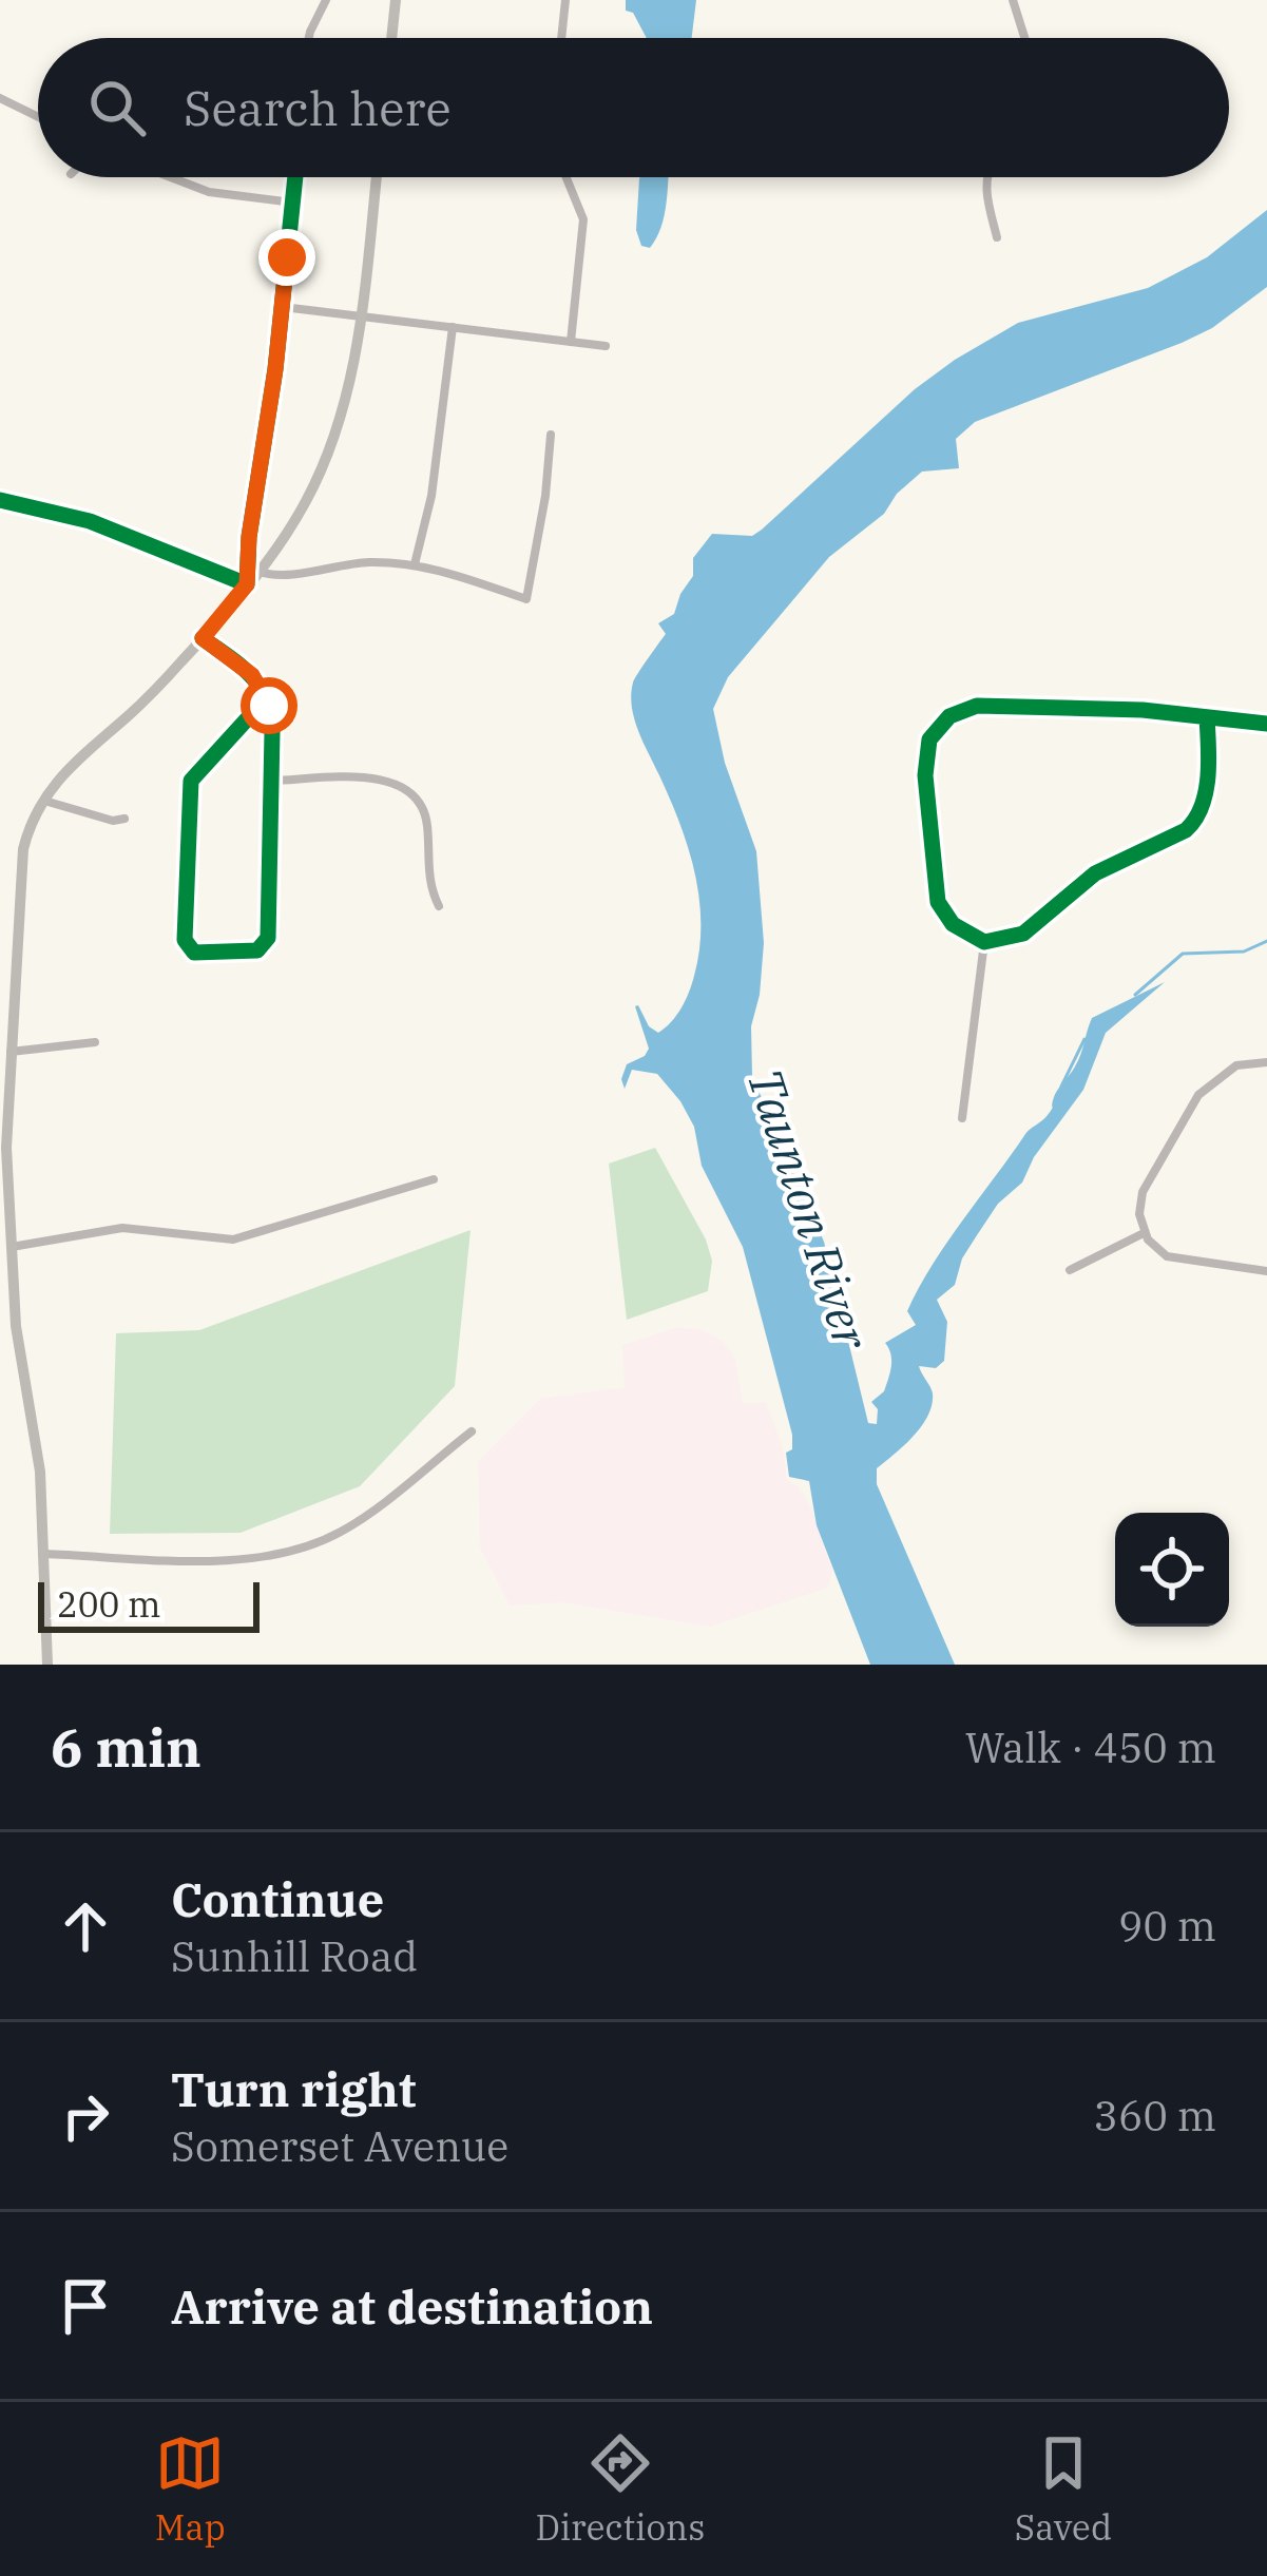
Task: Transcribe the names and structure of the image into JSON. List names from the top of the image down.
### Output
{
  "water": ["Taunton River"],
  "scale_bar": "200 m",
  "page": {
    "search": "Search here",
    "scale": "200 m",
    "heading": ["6 min", "Walk · 450 m"],
    "list": [
      ["Continue", "Sunhill Road", "90 m"],
      ["Turn right", "Somerset Avenue", "360 m"],
      "Arrive at destination"
    ],
    "nav": ["Map", "Directions", "Saved"]
  }
}
